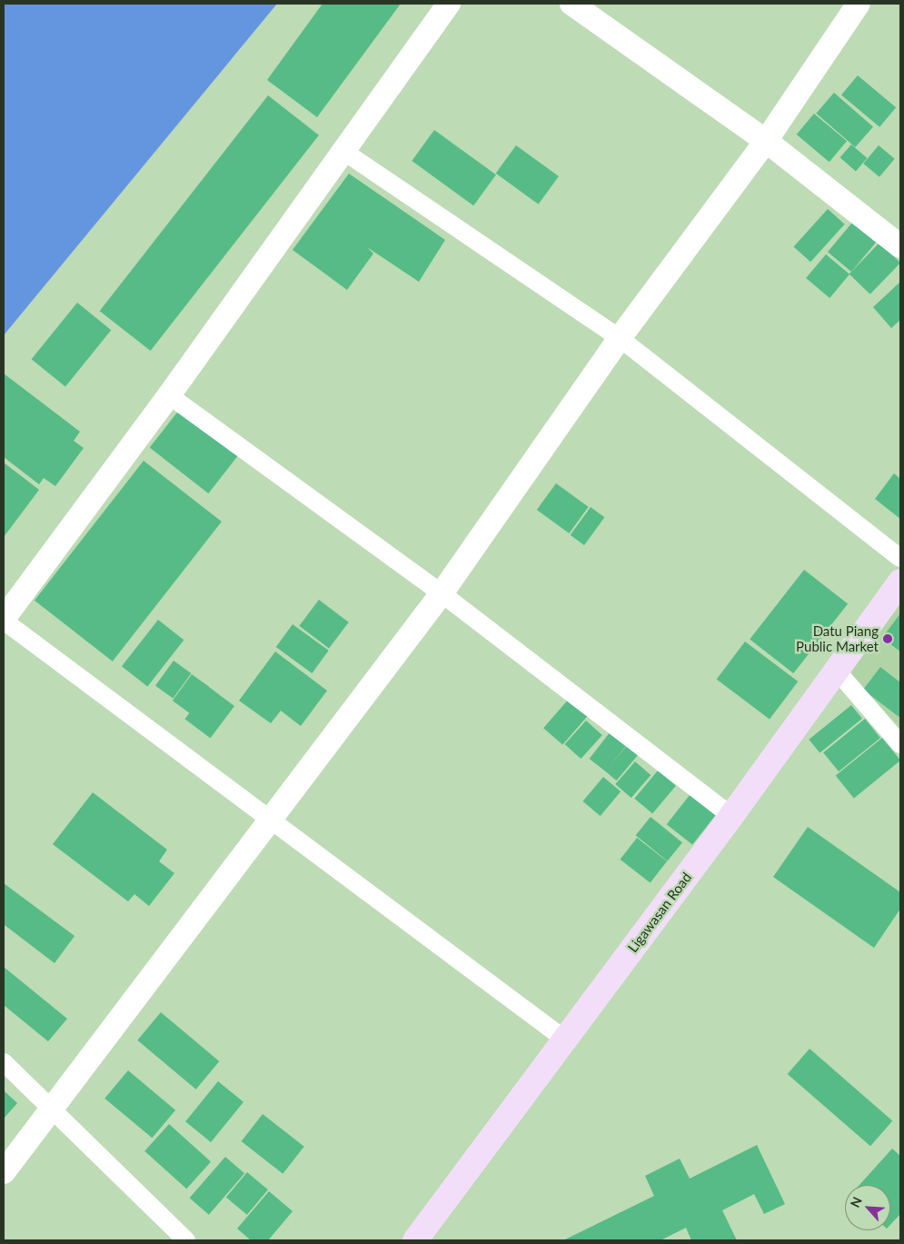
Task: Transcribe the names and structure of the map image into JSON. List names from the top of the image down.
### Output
{
  "streets": {
    "main road": ["Ligawasan Road"]
  },
  "places": ["Datu Piang Public Market"],
  "north": "top left"
}
